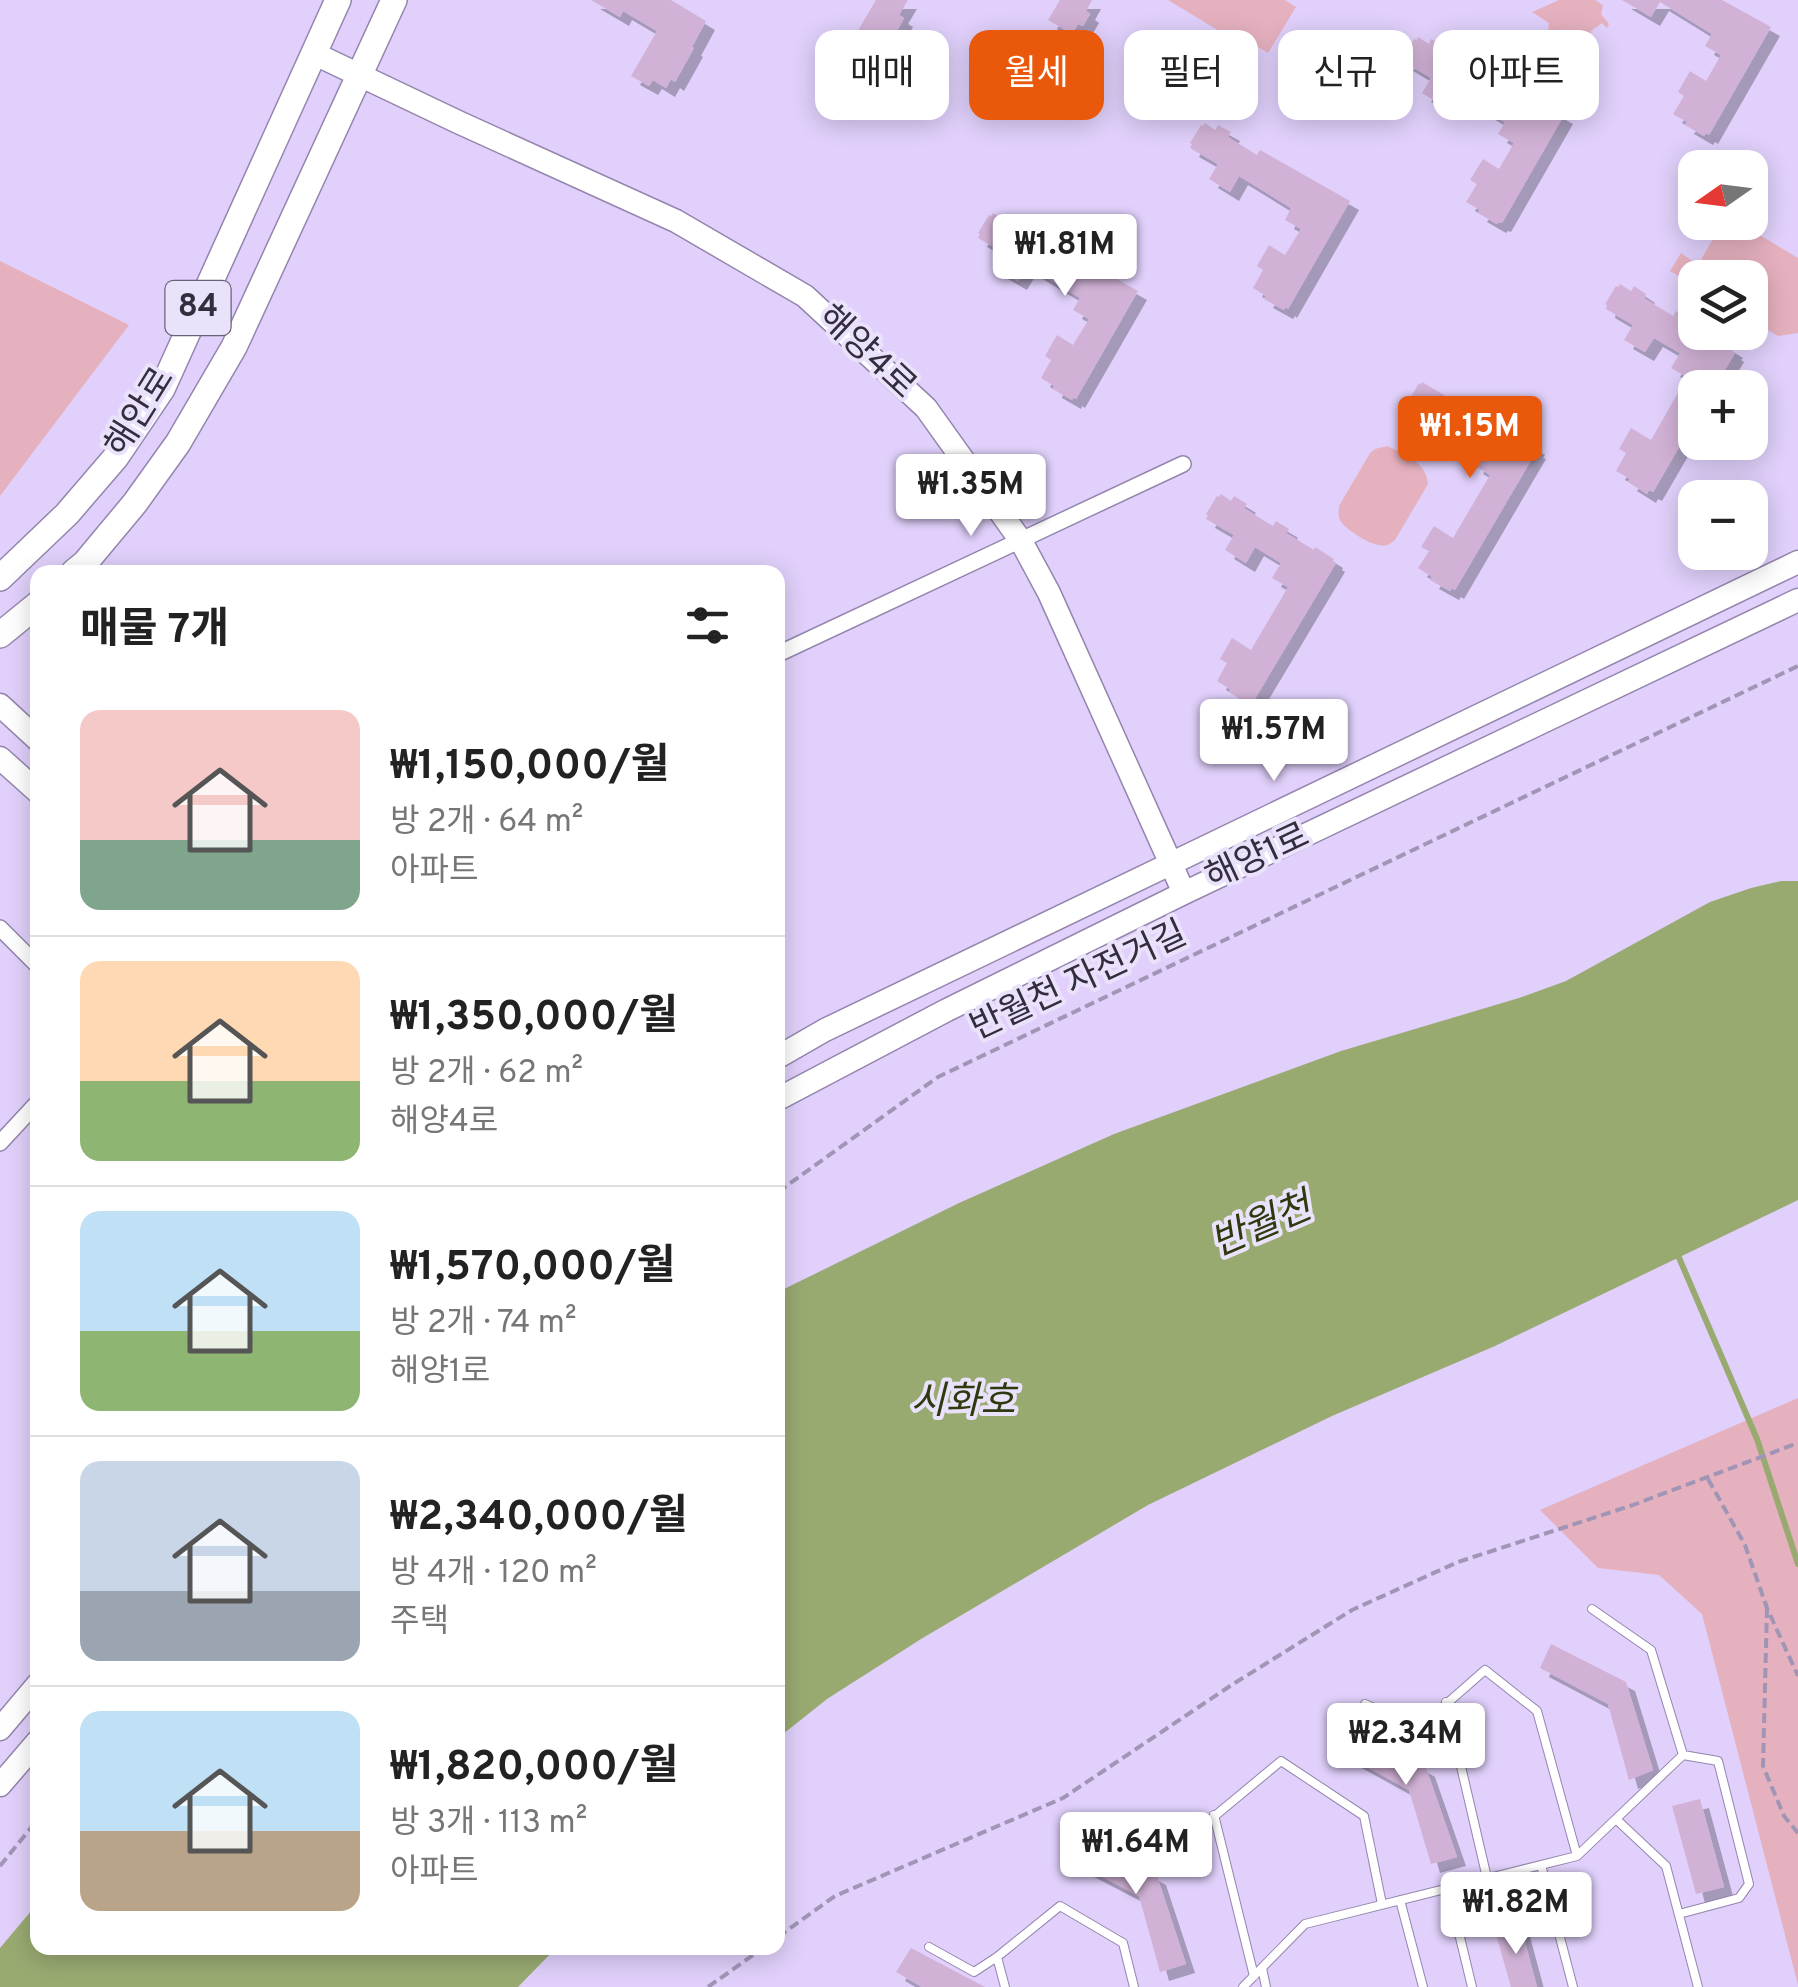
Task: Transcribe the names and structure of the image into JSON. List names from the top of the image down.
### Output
{
  "streets": {
    "main road": ["84", "해안로"],
    "street": ["해양4로", "해양1로"],
    "path": ["반월천 자전거길"]
  },
  "crossings": [
    ["해양4로", "해안로"],
    ["해양4로", "해양1로"]
  ],
  "water": ["반월천", "시화호"],
  "north": "left",
  "page": {
    "chip": [
      "매매",
      "월세",
      "필터",
      "신규",
      "아파트"
    ],
    "map_buttons": ["+", "−"],
    "price": [
      "₩1.81M",
      "₩1.15M",
      "₩1.35M",
      "₩1.57M",
      "₩2.34M",
      "₩1.64M",
      "₩1.82M"
    ],
    "heading": "매물 7개",
    "list": [
      {
        "name": "₩1,150,000/월",
        "note": "방 2개 · 64 m² · 아파트"
      },
      {
        "name": "₩1,350,000/월",
        "note": "방 2개 · 62 m² · 해양4로"
      },
      {
        "name": "₩1,570,000/월",
        "note": "방 2개 · 74 m² · 해양1로"
      },
      {
        "name": "₩2,340,000/월",
        "note": "방 4개 · 120 m² · 주택"
      },
      {
        "name": "₩1,820,000/월",
        "note": "방 3개 · 113 m² · 아파트"
      }
    ]
  }
}
